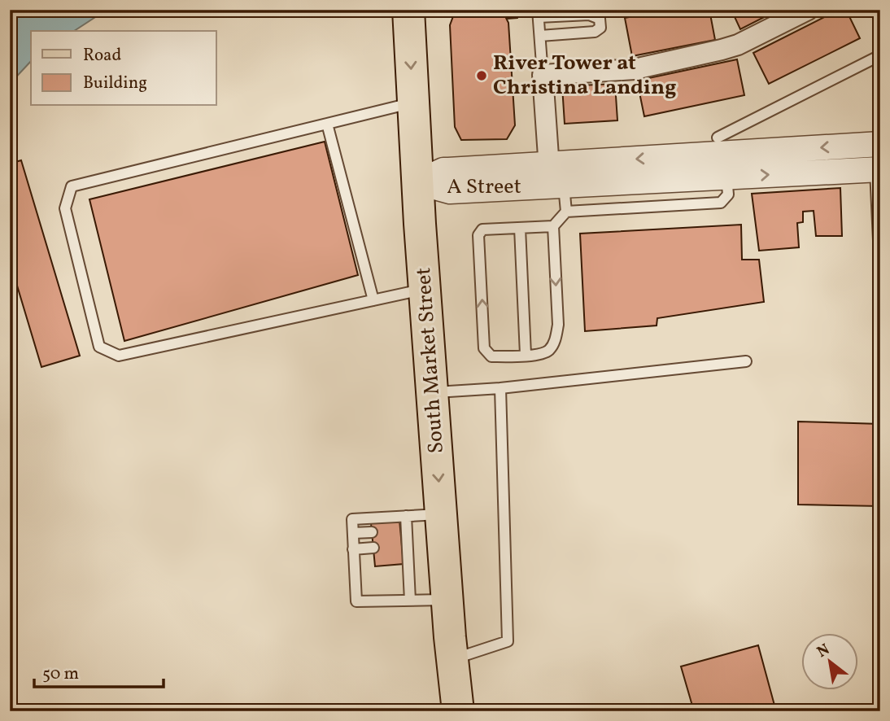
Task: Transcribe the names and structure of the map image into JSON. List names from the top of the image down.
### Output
{
  "streets": {
    "main road": ["South Market Street"],
    "street": ["A Street"]
  },
  "crossings": [
    ["A Street", "South Market Street"]
  ],
  "places": ["River Tower at Christina Landing"],
  "legend": ["Road", "Building"],
  "scale_bar": "50 m",
  "north": "top left"
}
